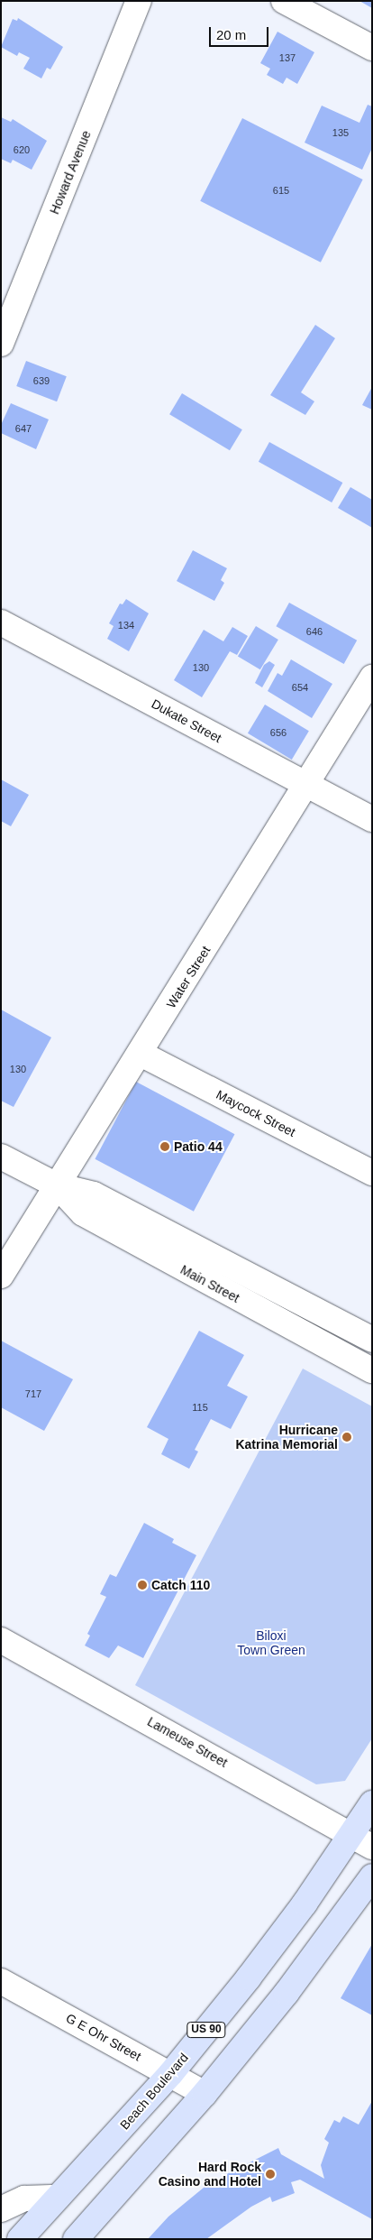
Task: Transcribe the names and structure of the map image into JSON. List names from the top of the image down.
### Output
{
  "streets": {
    "main road": ["US 90", "Beach Boulevard"],
    "street": [
      "Howard Avenue",
      "Dukate Street",
      "Water Street",
      "Maycock Street",
      "Main Street",
      "Lameuse Street",
      "G E Ohr Street"
    ]
  },
  "crossings": [
    ["Dukate Street", "Water Street"],
    ["Water Street", "Maycock Street"],
    ["Water Street", "Main Street"],
    ["Lameuse Street", "Beach Boulevard"],
    ["US 90", "G E Ohr Street"],
    ["G E Ohr Street", "Beach Boulevard"]
  ],
  "parks": ["Biloxi Town Green"],
  "places": [
    "Patio 44",
    "Hurricane Katrina Memorial",
    "Catch 110",
    "Hard Rock Casino and Hotel"
  ],
  "house_numbers": [
    "137",
    "135",
    "620",
    "615",
    "639",
    "647",
    "134",
    "646",
    "130",
    "654",
    "656",
    "130",
    "717",
    "115"
  ],
  "scale_bar": "20 m"
}
